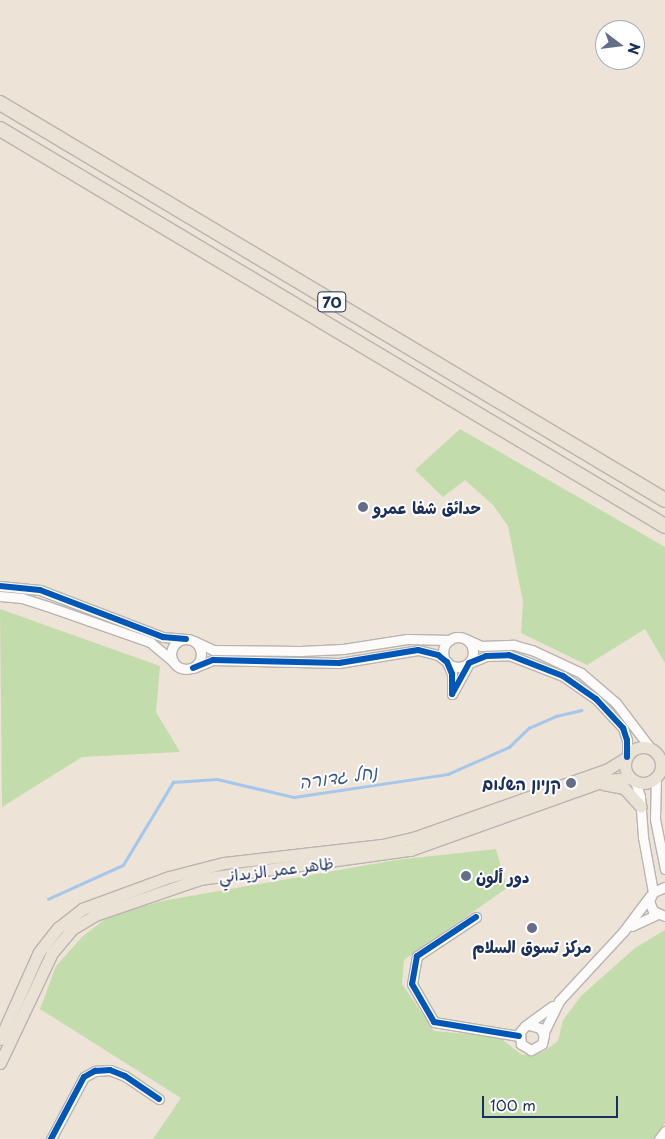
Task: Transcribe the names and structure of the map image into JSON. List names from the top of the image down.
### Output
{
  "streets": {
    "highway": ["70"],
    "main road": ["ظاهر عمر الزيداني"]
  },
  "water": ["נחל גדורה"],
  "places": [
    "حدائق شفا عمرو",
    "קניון השלום",
    "دور ألون",
    "مركز تسوق السلام"
  ],
  "scale_bar": "100 m",
  "north": "right"
}
